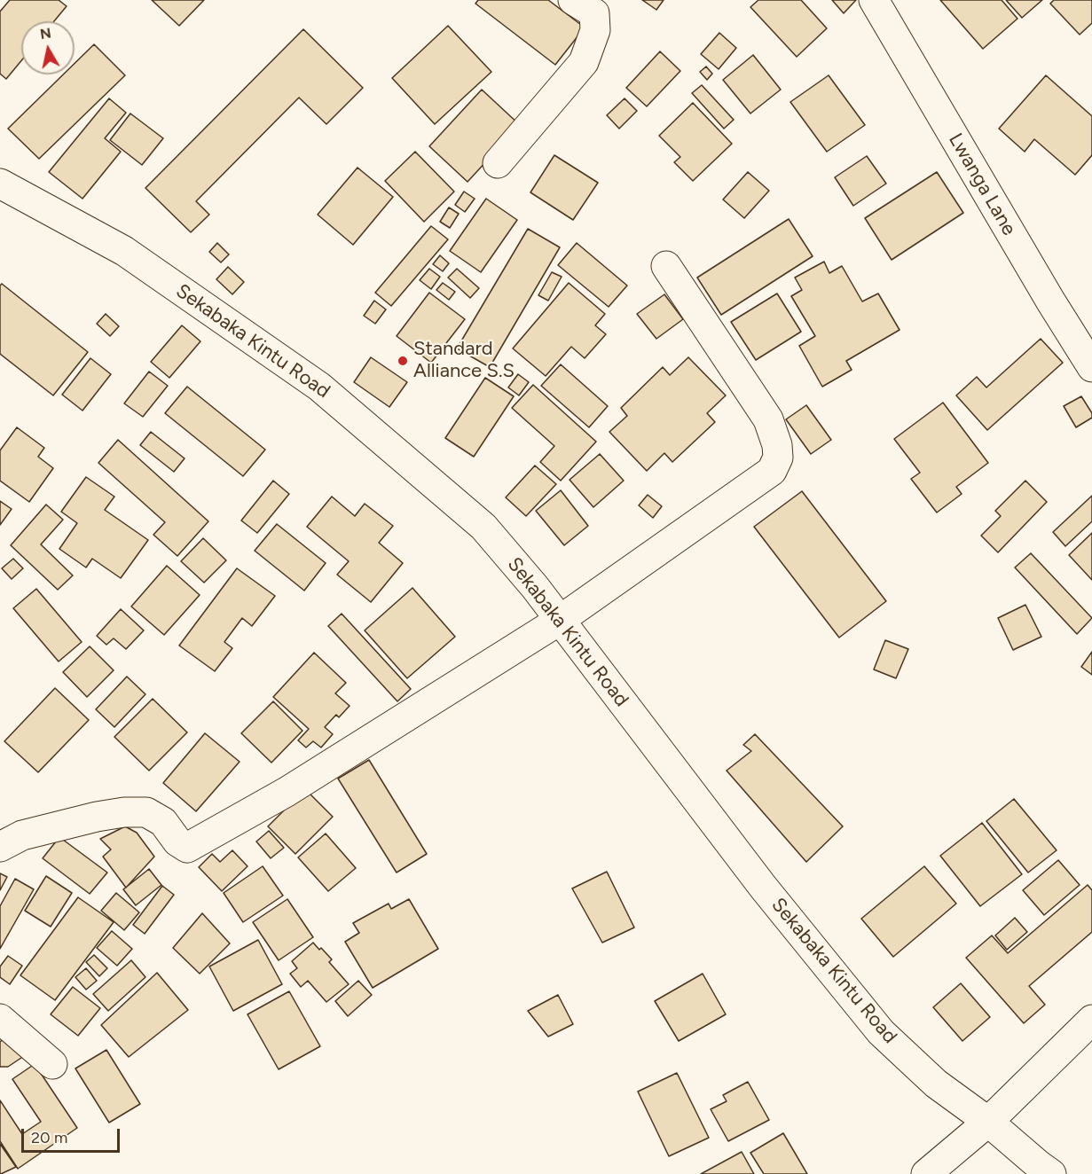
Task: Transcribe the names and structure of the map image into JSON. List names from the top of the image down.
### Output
{
  "streets": {
    "street": ["Lwanga Lane", "Sekabaka Kintu Road"]
  },
  "places": ["Standard Alliance S.S"],
  "scale_bar": "20 m",
  "north": "top"
}
